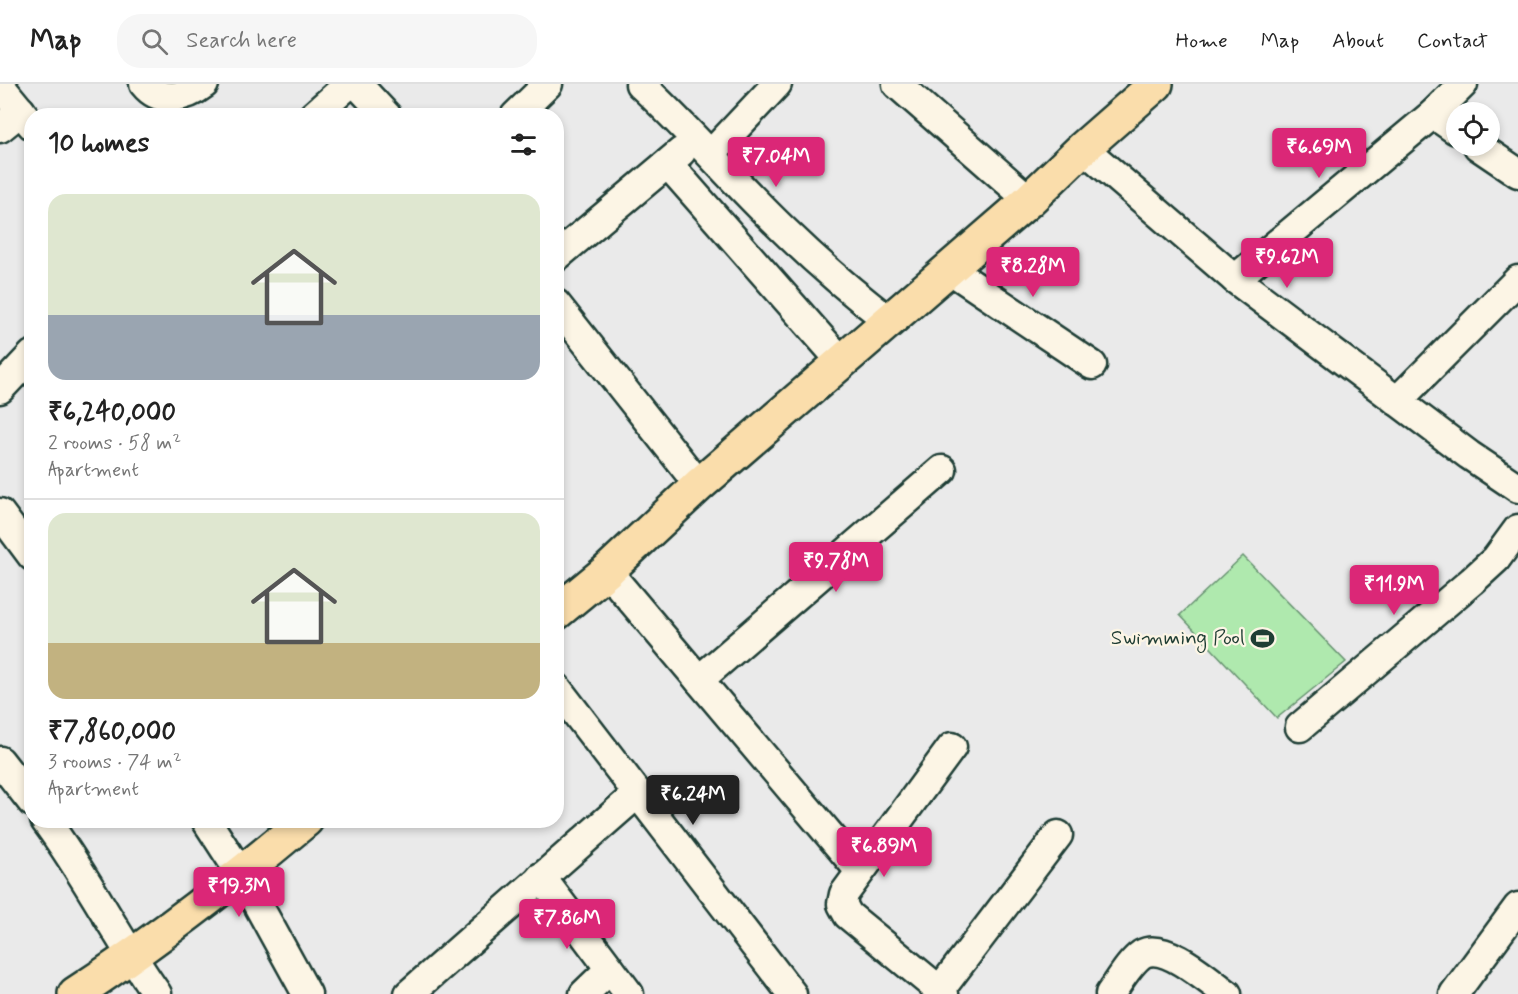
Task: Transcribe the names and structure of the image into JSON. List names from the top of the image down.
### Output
{
  "places": {
    "sports": ["Swimming Pool"]
  },
  "page": {
    "header": "Map",
    "search": "Search here",
    "nav": [
      "Home",
      "Map",
      "About",
      "Contact"
    ],
    "heading": "10 homes",
    "price": [
      "₹6.69M",
      "₹7.04M",
      "₹9.62M",
      "₹8.28M",
      "₹9.78M",
      "₹11.9M",
      "₹6.24M",
      "₹6.89M",
      "₹19.3M",
      "₹7.86M"
    ],
    "list": [
      {
        "name": "₹6,240,000",
        "note": "2 rooms · 58 m² · Apartment"
      },
      {
        "name": "₹7,860,000",
        "note": "3 rooms · 74 m² · Apartment"
      }
    ]
  }
}
